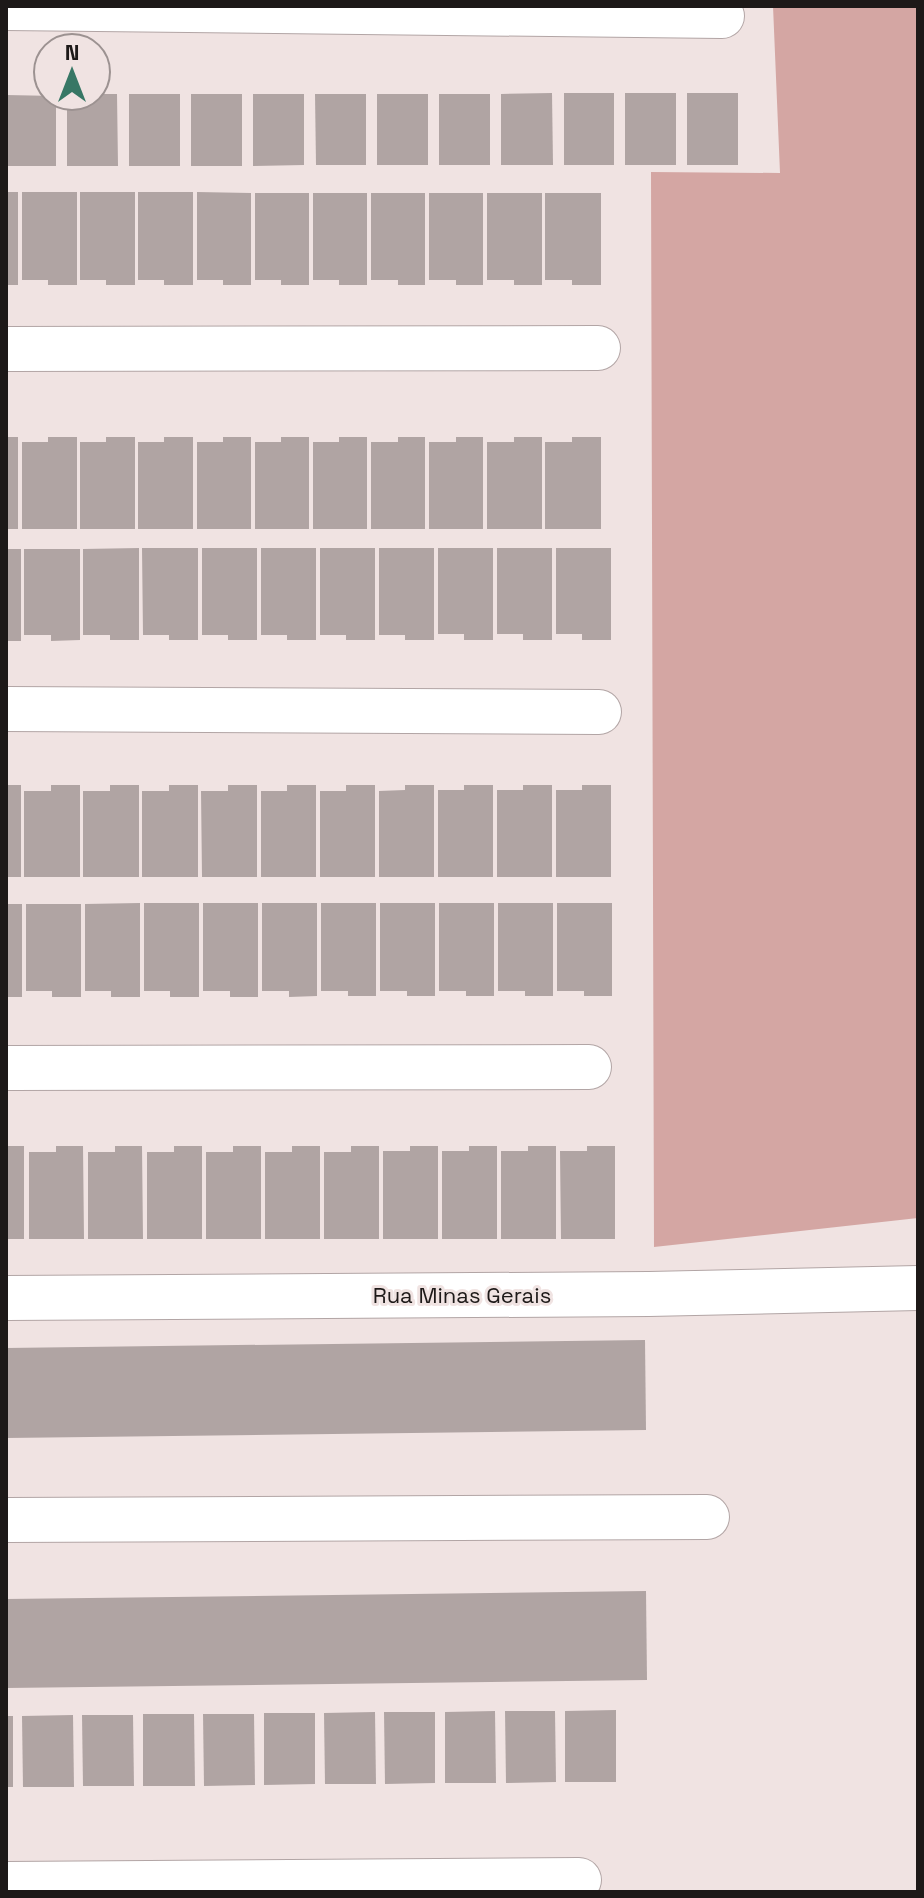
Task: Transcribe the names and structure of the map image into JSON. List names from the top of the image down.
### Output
{
  "streets": {
    "street": ["Rua Minas Gerais"]
  },
  "north": "top"
}
